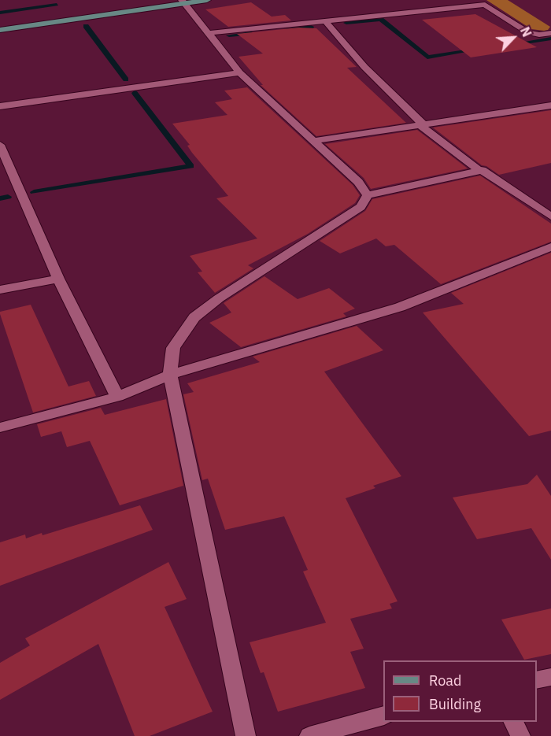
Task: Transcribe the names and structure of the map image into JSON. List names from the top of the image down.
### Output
{
  "legend": ["Road", "Building"],
  "north": "top right"
}
